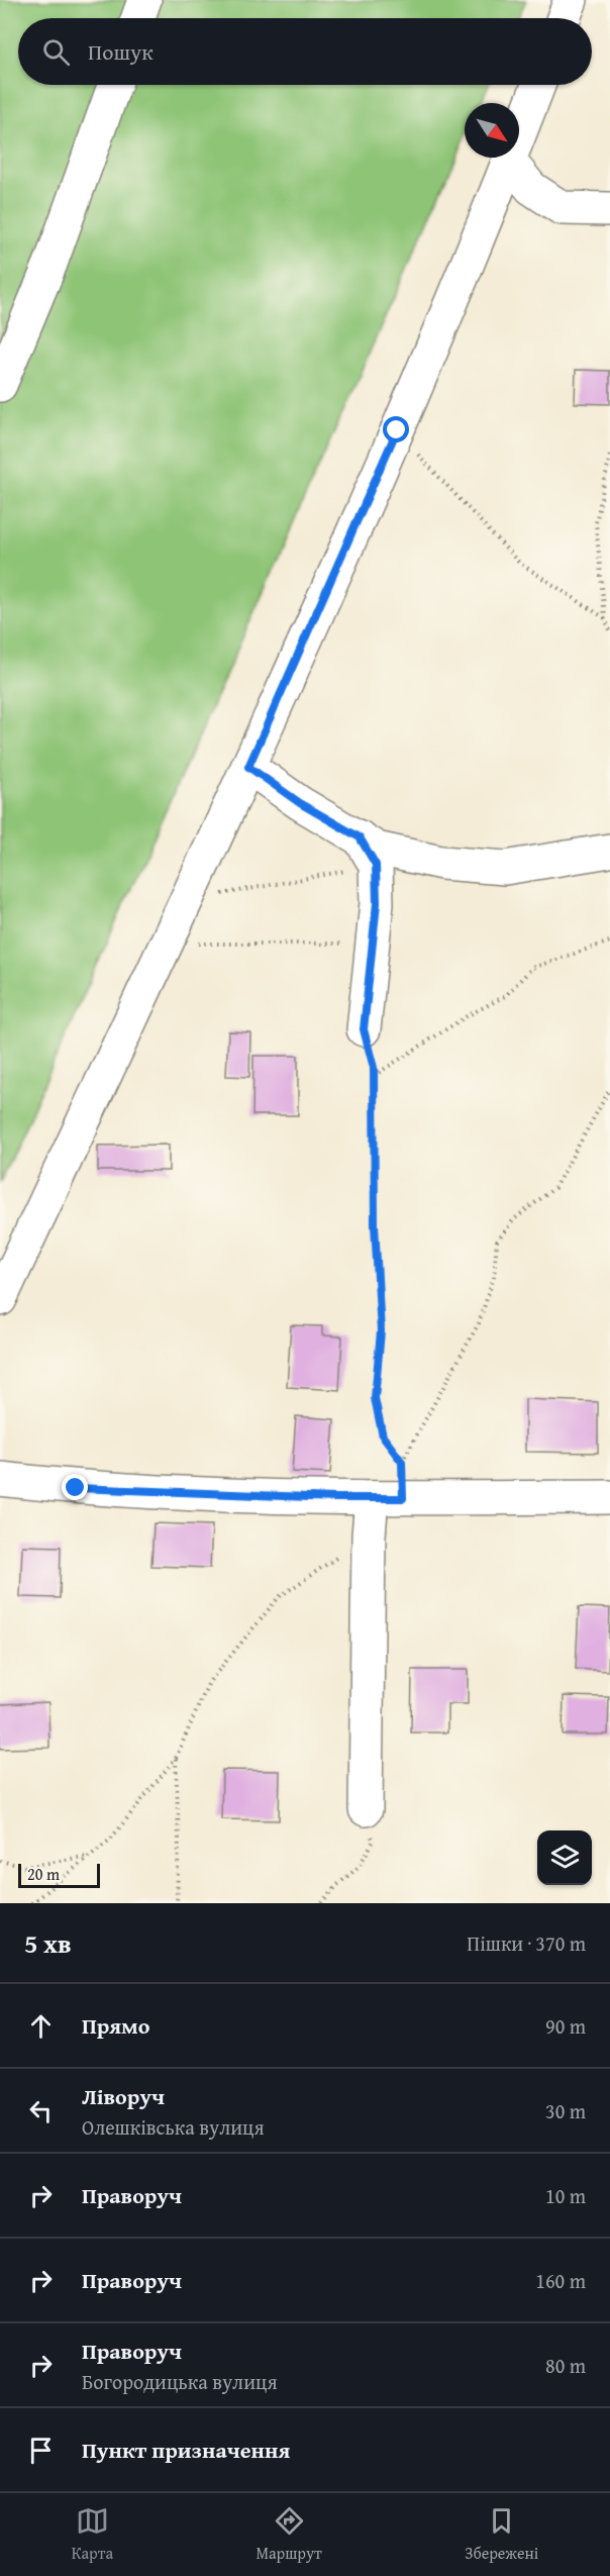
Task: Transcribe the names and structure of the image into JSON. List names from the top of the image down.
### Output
{
  "scale_bar": "20 m",
  "north": "bottom right",
  "page": {
    "search": "Пошук",
    "scale": "20 m",
    "heading": ["5 хв", "Пішки · 370 m"],
    "list": [
      ["Прямо", "90 m"],
      ["Ліворуч", "Олешківська вулиця", "30 m"],
      ["Праворуч", "10 m"],
      ["Праворуч", "160 m"],
      ["Праворуч", "Богородицька вулиця", "80 m"],
      "Пункт призначення"
    ],
    "nav": ["Карта", "Маршрут", "Збережені"]
  }
}
